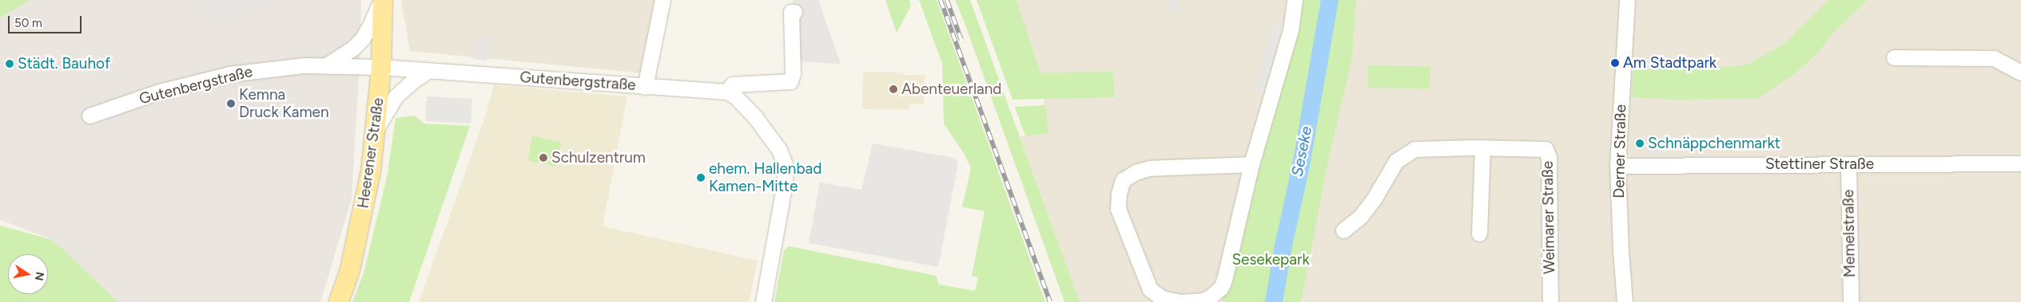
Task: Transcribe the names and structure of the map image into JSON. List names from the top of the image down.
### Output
{
  "streets": {
    "main road": ["Heerener Straße"],
    "street": [
      "Gutenbergstraße",
      "Derner Straße",
      "Stettiner Straße",
      "Weimarer Straße",
      "Memelstraße"
    ]
  },
  "crossings": [
    ["Gutenbergstraße", "Heerener Straße"],
    ["Derner Straße", "Stettiner Straße"],
    ["Stettiner Straße", "Memelstraße"]
  ],
  "water": ["Seseke"],
  "parks": ["Sesekepark"],
  "places": [
    "Am Stadtpark",
    "Städt. Bauhof",
    "Abenteuerland",
    "Kemna Druck Kamen",
    "Schnäppchenmarkt",
    "Schulzentrum",
    "ehem. Hallenbad Kamen-Mitte"
  ],
  "scale_bar": "50 m",
  "north": "right"
}
